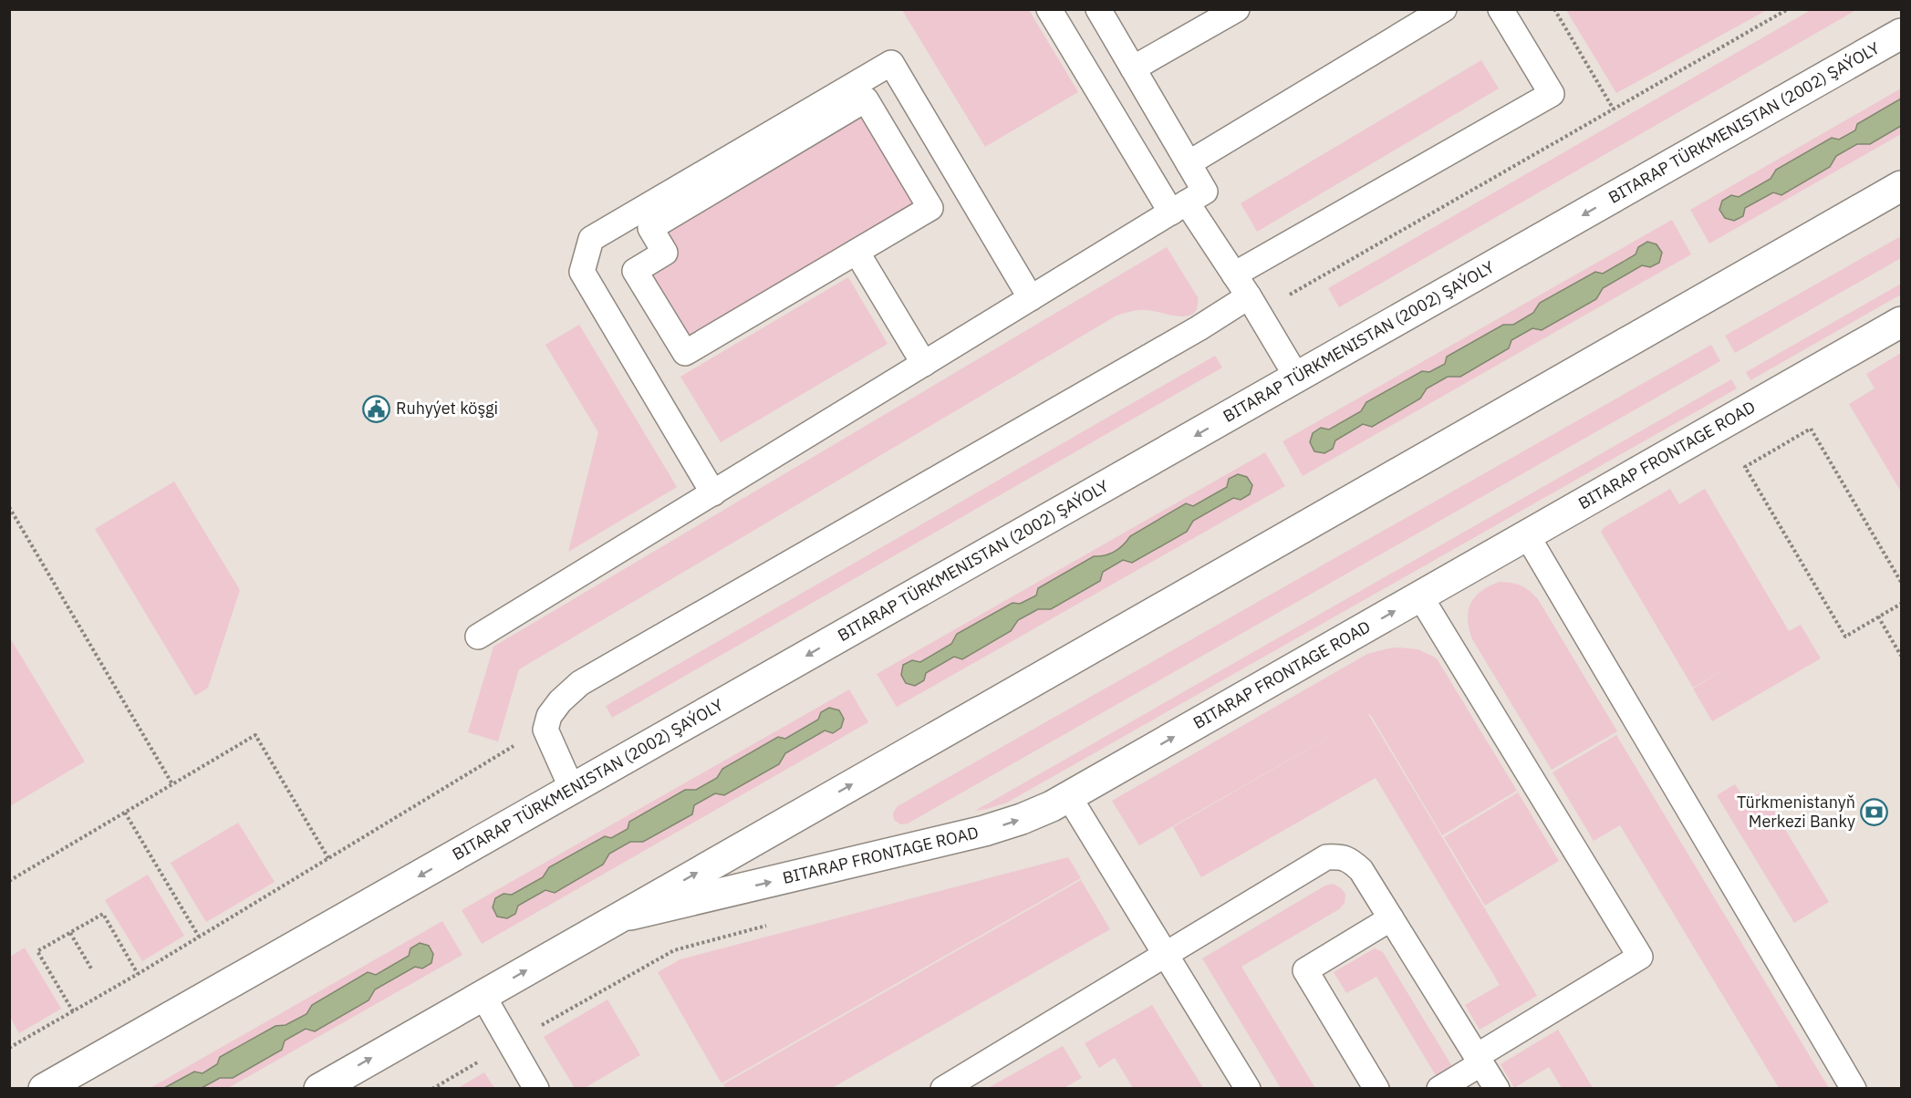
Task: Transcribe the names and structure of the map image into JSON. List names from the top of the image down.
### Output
{
  "streets": {
    "main road": ["BITARAP TÜRKMENISTAN (2002) ŞAÝOLY", "BITARAP FRONTAGE ROAD"]
  },
  "places": {
    "public building": ["Ruhyýet köşgi"],
    "bank": ["Türkmenistanyň Merkezi Banky"]
  }
}
